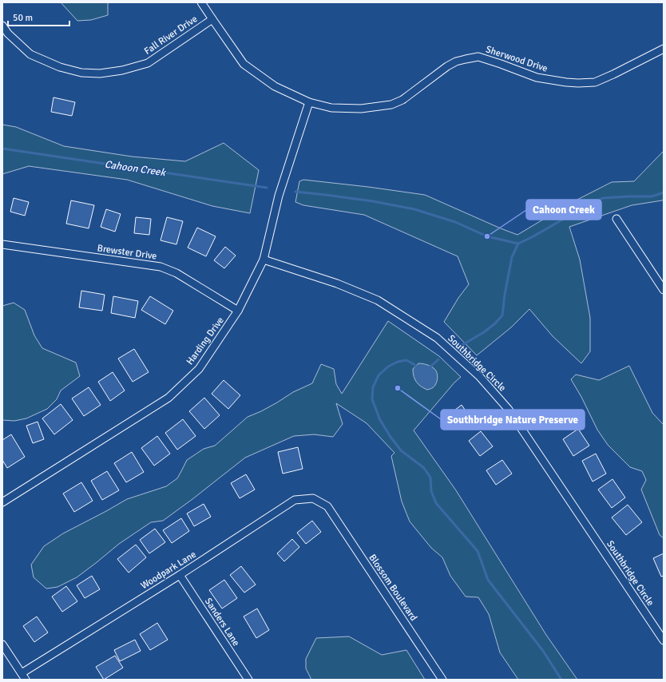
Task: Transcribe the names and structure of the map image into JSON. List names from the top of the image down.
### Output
{
  "streets": {
    "street": [
      "Fall River Drive",
      "Sherwood Drive",
      "Brewster Drive",
      "Harding Drive",
      "Southbridge Circle",
      "Woodpark Lane",
      "Blossom Boulevard",
      "Sanders Lane"
    ]
  },
  "crossings": [
    ["Fall River Drive", "Sherwood Drive"],
    ["Sherwood Drive", "Harding Drive"],
    ["Brewster Drive", "Harding Drive"],
    ["Harding Drive", "Southbridge Circle"],
    ["Woodpark Lane", "Blossom Boulevard"],
    ["Woodpark Lane", "Sanders Lane"]
  ],
  "water": ["Cahoon Creek"],
  "places": ["Cahoon Creek", "Southbridge Nature Preserve"],
  "scale_bar": "50 m"
}
